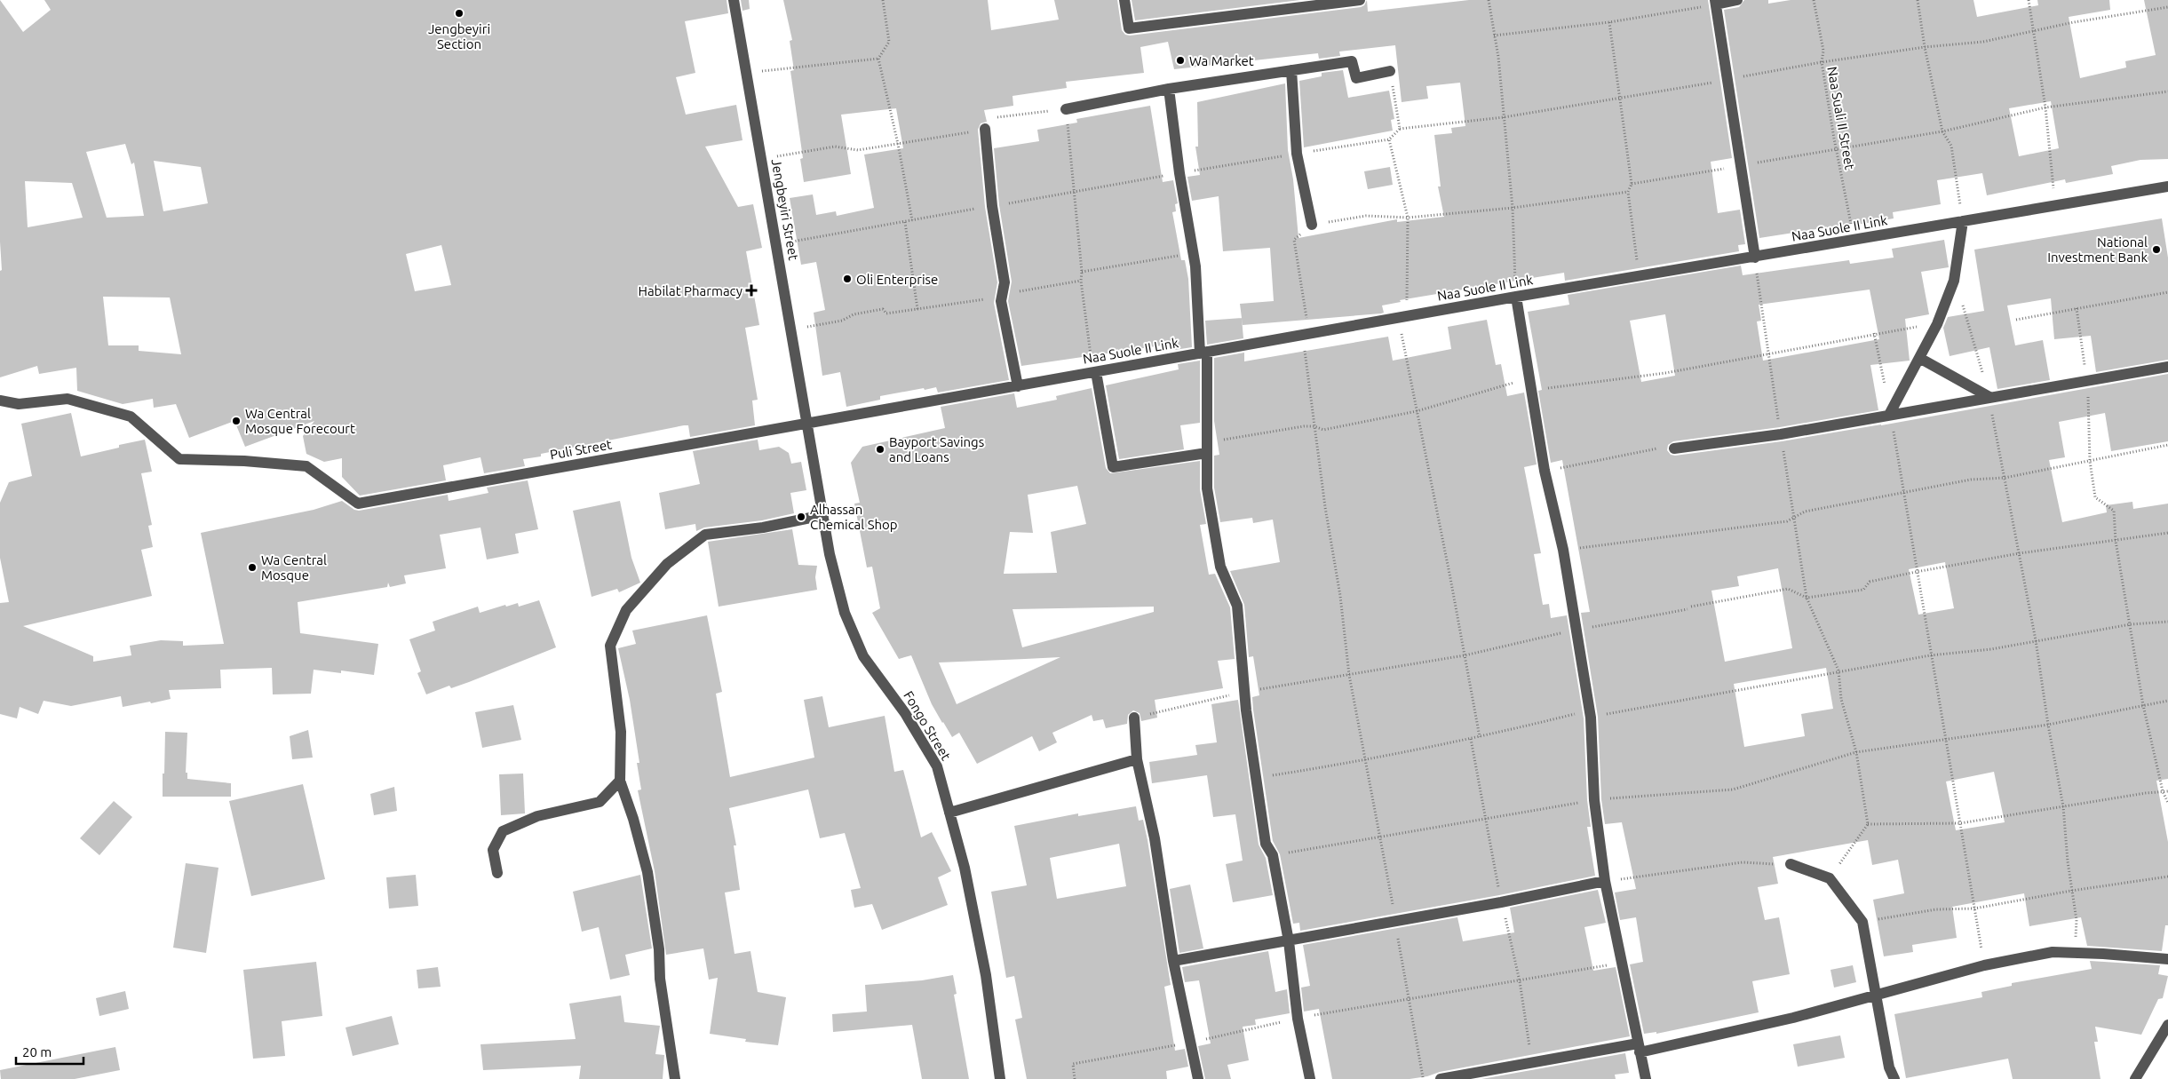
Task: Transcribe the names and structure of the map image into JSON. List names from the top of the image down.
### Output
{
  "streets": {
    "street": [
      "Jengbeyiri Street",
      "Naa Suole II Link",
      "Puli Street",
      "Fongo Street"
    ],
    "path": ["Naa Suali II Street"]
  },
  "crossings": [
    ["Naa Suali II Street", "Naa Suole II Link"],
    ["Jengbeyiri Street", "Naa Suole II Link"],
    ["Jengbeyiri Street", "Puli Street"],
    ["Jengbeyiri Street", "Fongo Street"],
    ["Naa Suole II Link", "Puli Street"],
    ["Naa Suole II Link", "Fongo Street"],
    ["Puli Street", "Fongo Street"]
  ],
  "places": {
    "other": [
      "Jengbeyiri Section",
      "Wa Market",
      "National Investment Bank",
      "Oli Enterprise",
      "Wa Central Mosque Forecourt",
      "Bayport Savings and Loans",
      "Alhassan Chemical Shop",
      "Wa Central Mosque"
    ],
    "health": ["Habilat Pharmacy"]
  },
  "scale_bar": "20 m"
}
